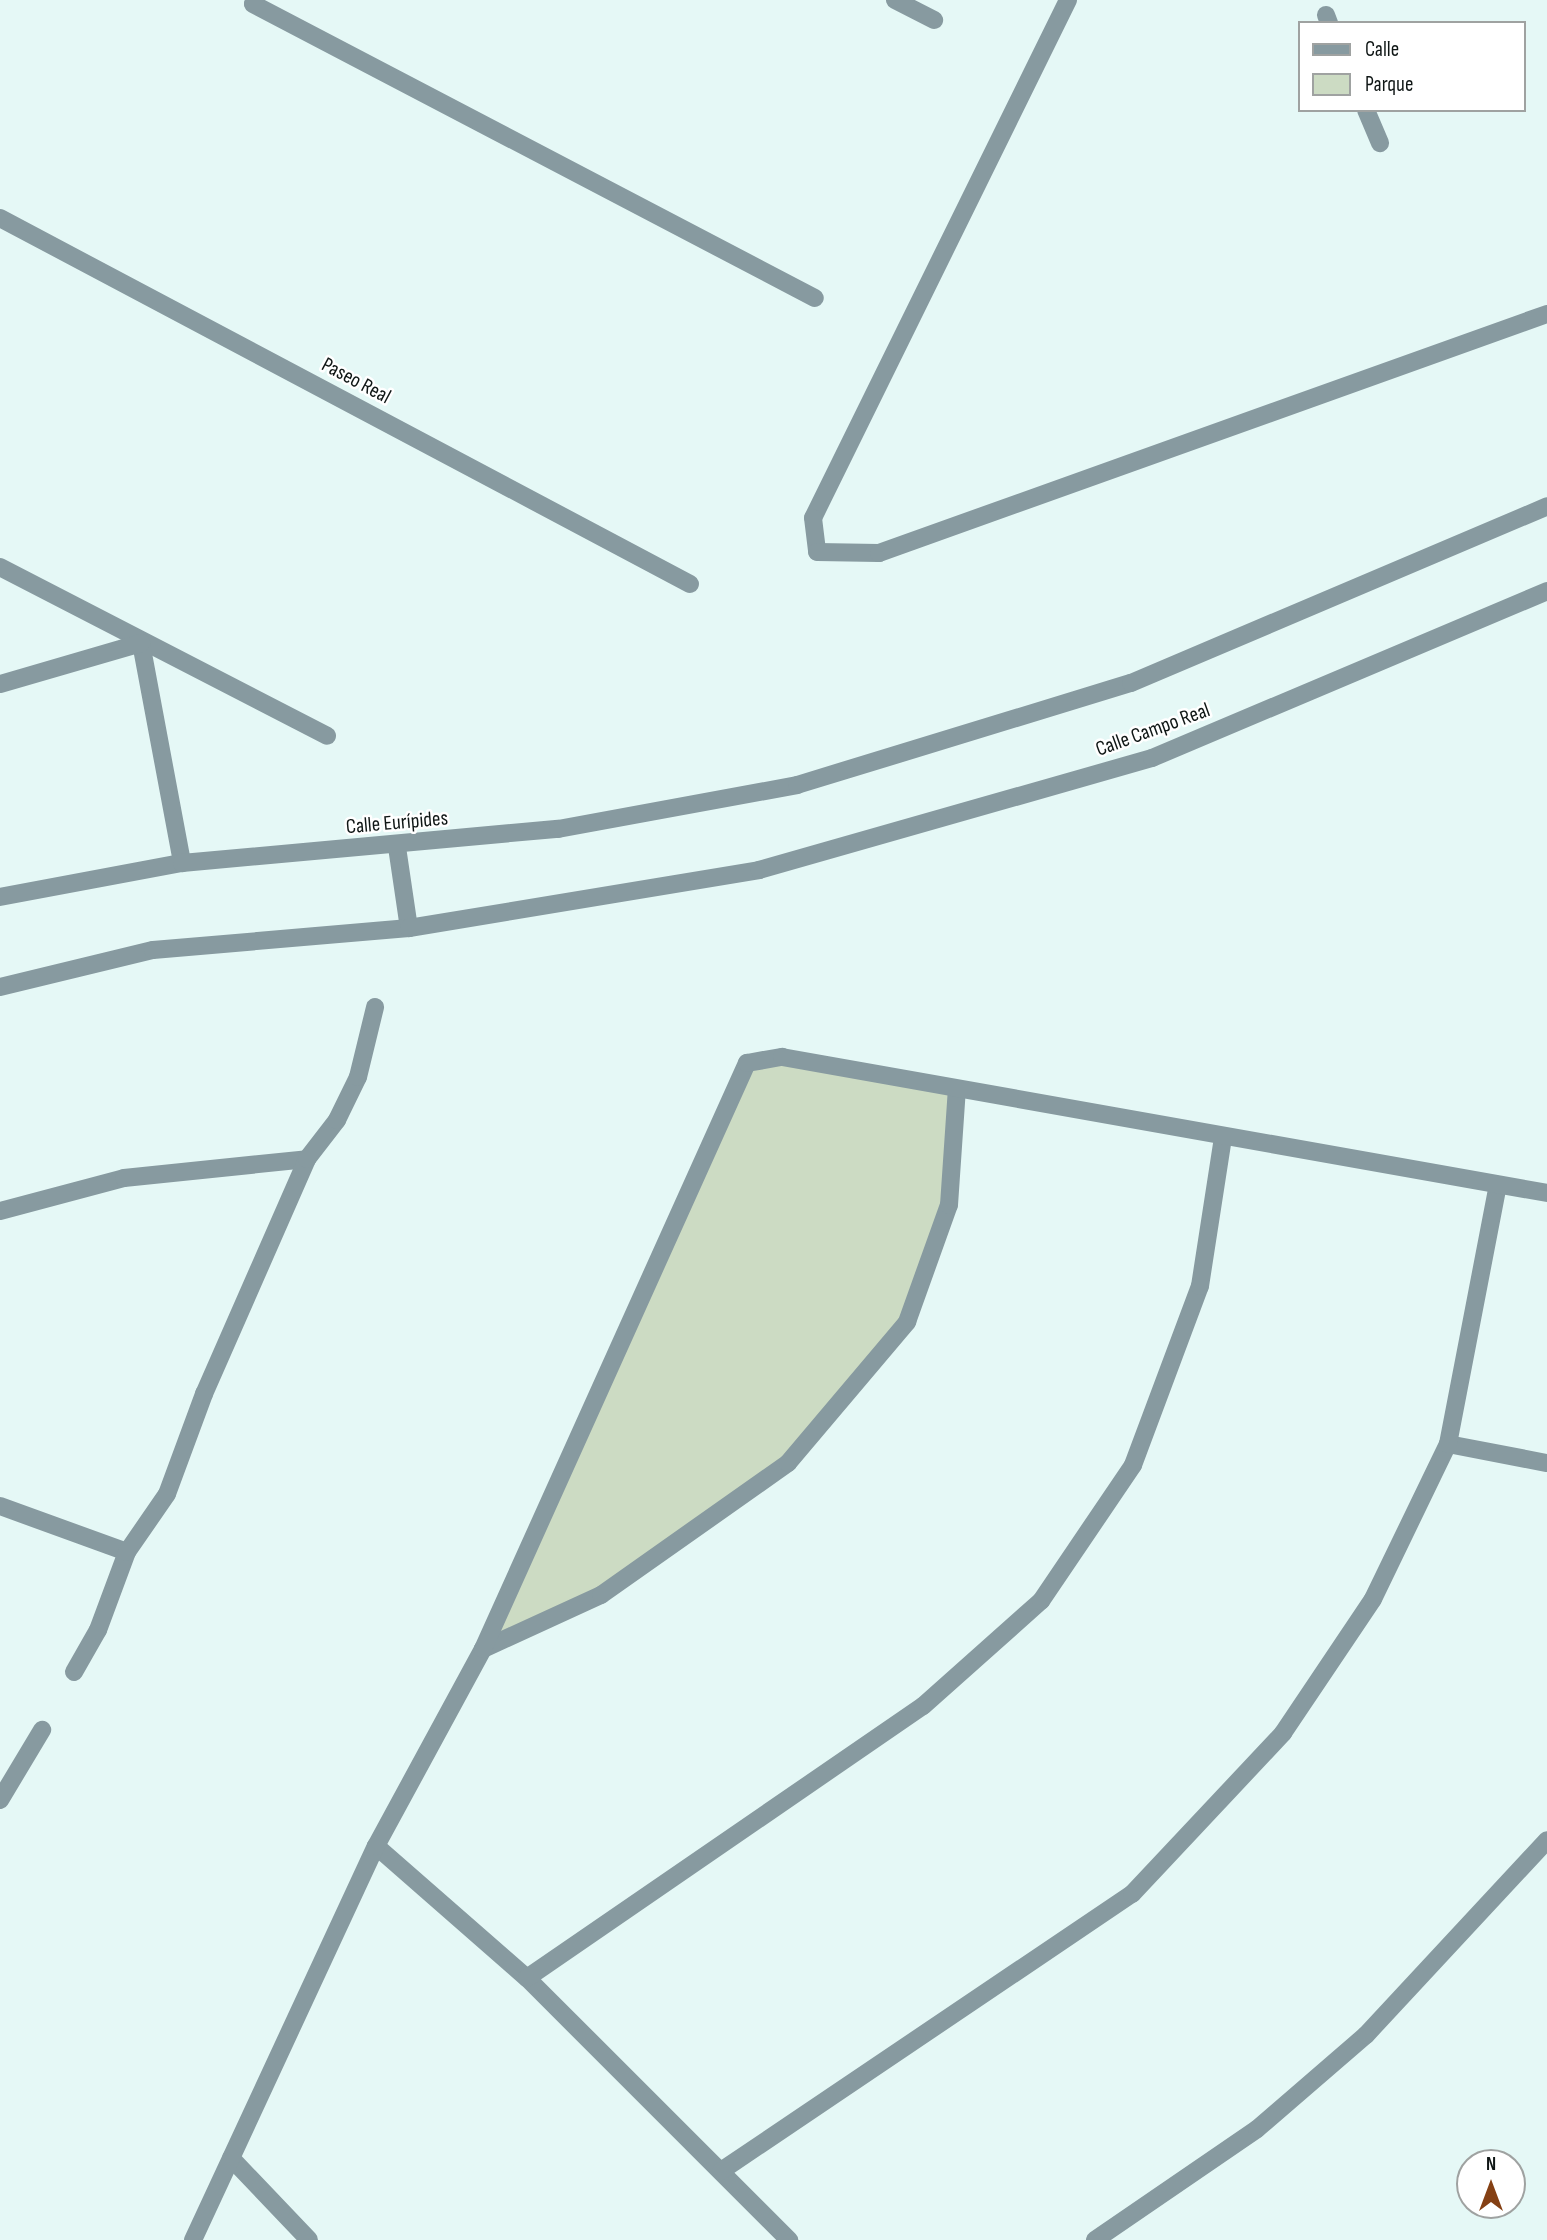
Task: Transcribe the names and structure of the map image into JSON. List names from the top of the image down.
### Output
{
  "streets": {
    "street": ["Paseo Real", "Calle Campo Real", "Calle Eurípides"]
  },
  "legend": ["Calle", "Parque"],
  "north": "top"
}
